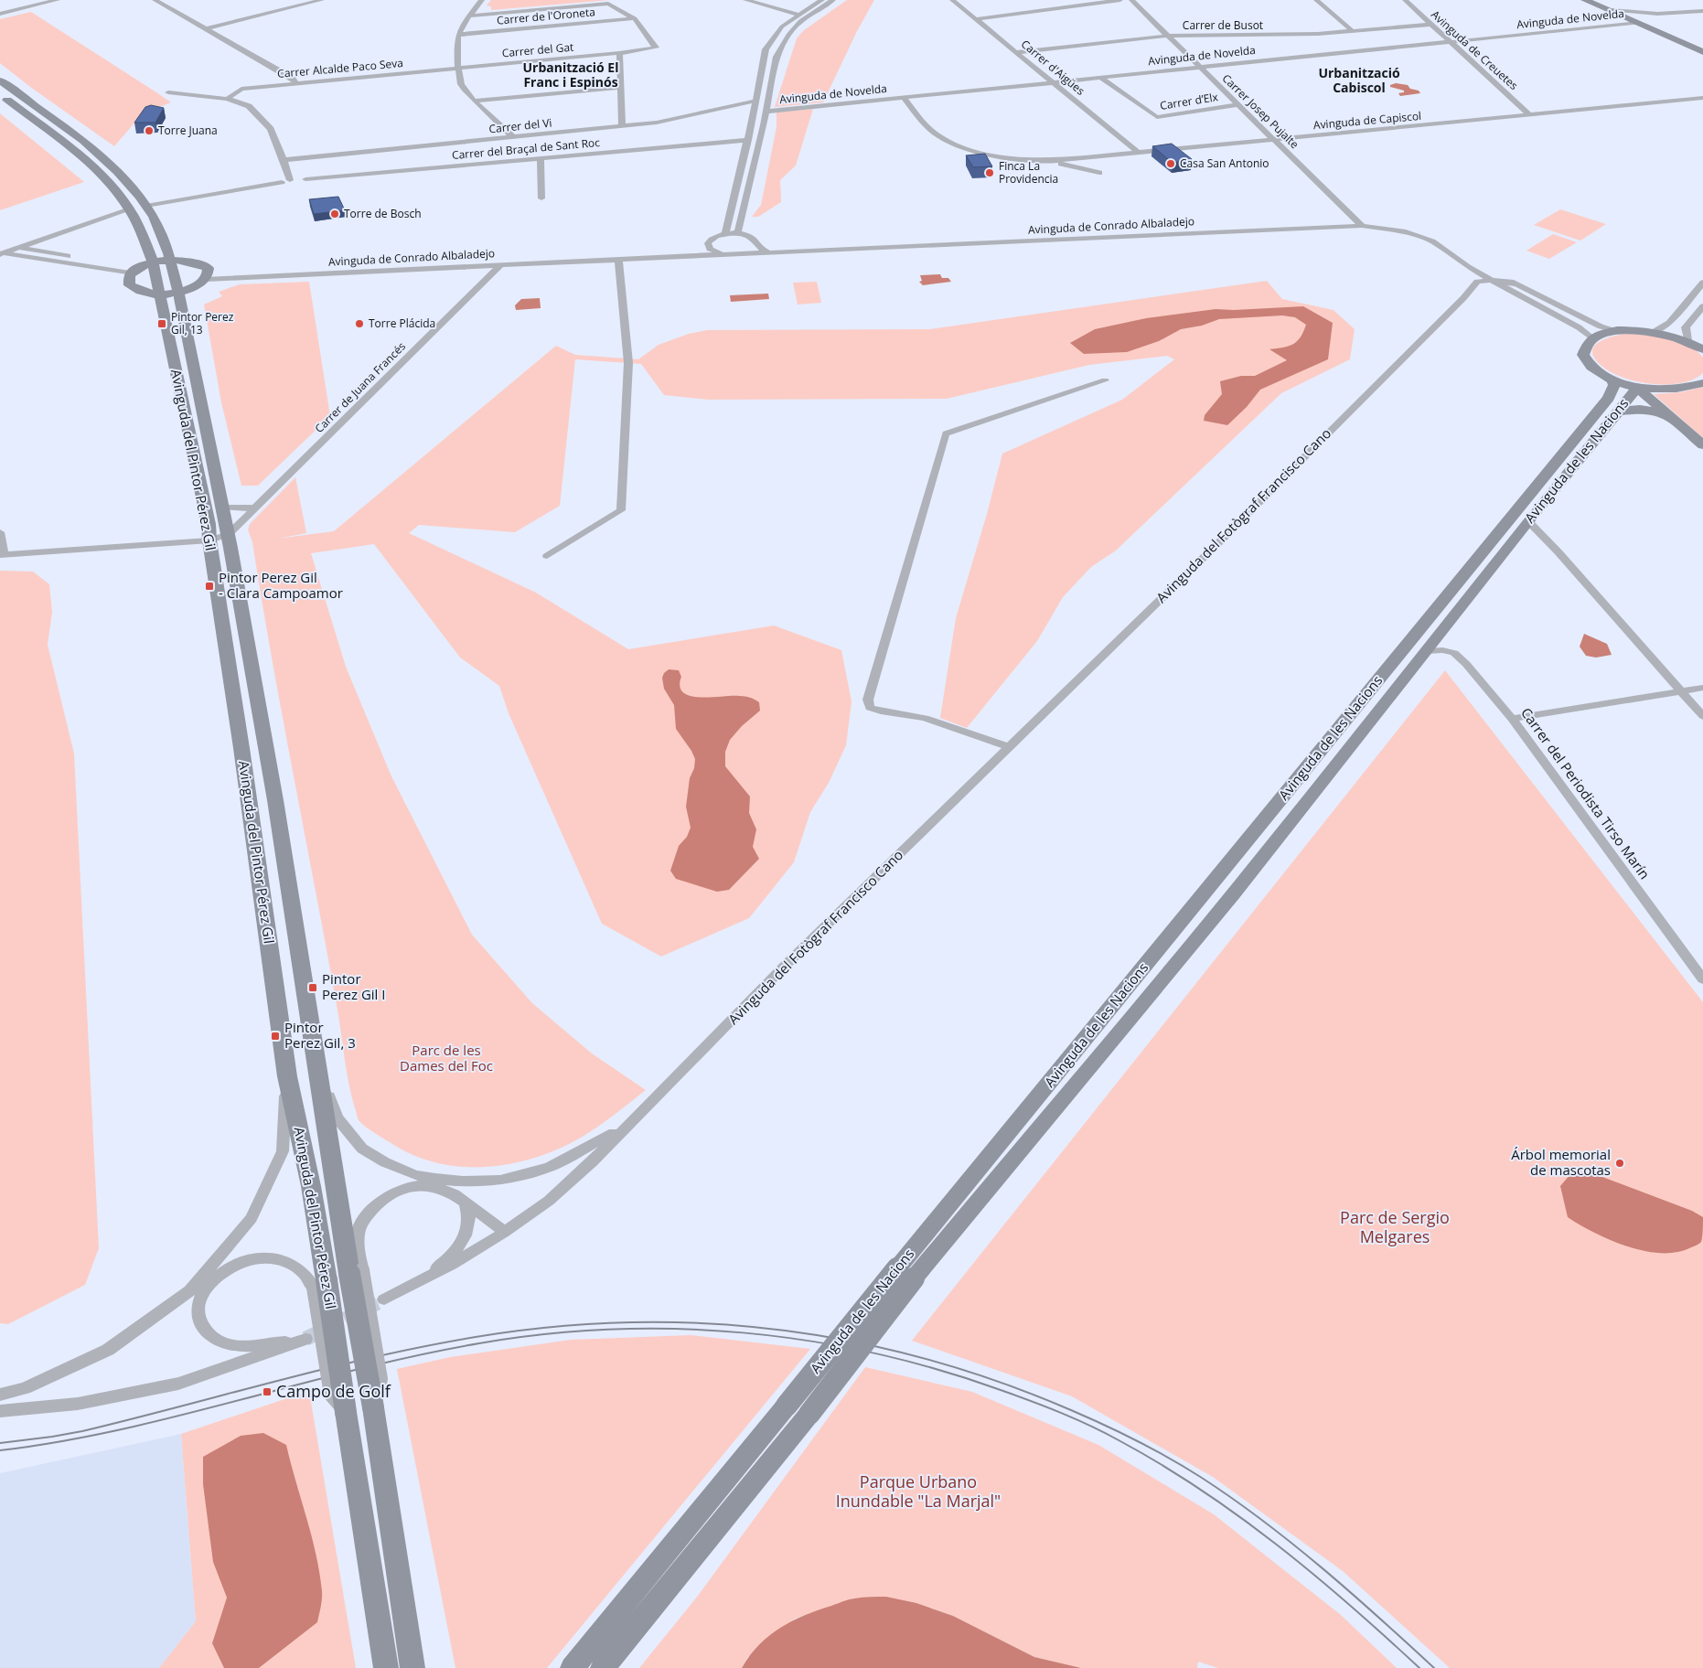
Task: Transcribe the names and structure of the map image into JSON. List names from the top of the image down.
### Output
{
  "streets": {
    "main road": ["Avinguda del Pintor Pérez Gil", "Avinguda de les Nacions"],
    "street": [
      "Carrer de l'Oroneta",
      "Avinguda de Novelda",
      "Carrer de Busot",
      "Carrer del Gat",
      "Avinguda de Creuetes",
      "Carrer d'Aigües",
      "Carrer Alcalde Paco Seva",
      "Carrer d’Elx",
      "Carrer Josep Pujalte",
      "Avinguda de Capiscol",
      "Carrer del Vi",
      "Carrer del Braçal de Sant Roc",
      "Avinguda de Conrado Albaladejo",
      "Carrer de Juana Francés",
      "Avinguda del Fotògraf Francisco Cano",
      "Carrer del Periodista Tirso Marín"
    ]
  },
  "crossings": [
    ["Carrer de l'Oroneta", "Carrer del Gat"],
    ["Avinguda de Novelda", "Avinguda de Creuetes"],
    ["Avinguda de Novelda", "Carrer d'Aigües"],
    ["Avinguda de Novelda", "Carrer d’Elx"],
    ["Avinguda de Novelda", "Carrer Josep Pujalte"],
    ["Avinguda de Novelda", "Avinguda de Capiscol"],
    ["Carrer de Busot", "Avinguda de Creuetes"],
    ["Carrer de Busot", "Carrer d'Aigües"],
    ["Carrer de Busot", "Carrer Josep Pujalte"],
    ["Carrer del Gat", "Carrer Alcalde Paco Seva"],
    ["Avinguda de Creuetes", "Avinguda de Capiscol"],
    ["Carrer d'Aigües", "Avinguda de Capiscol"],
    ["Carrer d’Elx", "Carrer Josep Pujalte"],
    ["Carrer Josep Pujalte", "Avinguda de Capiscol"],
    ["Carrer Josep Pujalte", "Avinguda de Conrado Albaladejo"],
    ["Avinguda de Conrado Albaladejo", "Carrer de Juana Francés"],
    ["Carrer de Juana Francés", "Avinguda del Pintor Pérez Gil"],
    ["Avinguda del Pintor Pérez Gil", "Avinguda del Fotògraf Francisco Cano"],
    ["Avinguda de les Nacions", "Carrer del Periodista Tirso Marín"]
  ],
  "districts": ["Urbanització El Franc i Espinós", "Urbanització Cabiscol"],
  "parks": ["Parc de les Dames del Foc", "Parc de Sergio Melgares", "Parque Urbano Inundable \"La Marjal\""],
  "places": {
    "other": [
      "Torre Juana",
      "Casa San Antonio",
      "Finca La Providencia",
      "Torre de Bosch",
      "Torre Plácida",
      "Árbol memorial de mascotas"
    ],
    "transit": [
      "Pintor Perez Gil, 13",
      "Pintor Perez Gil - Clara Campoamor",
      "Pintor Perez Gil I",
      "Pintor Perez Gil, 3",
      "Campo de Golf"
    ]
  }
}
